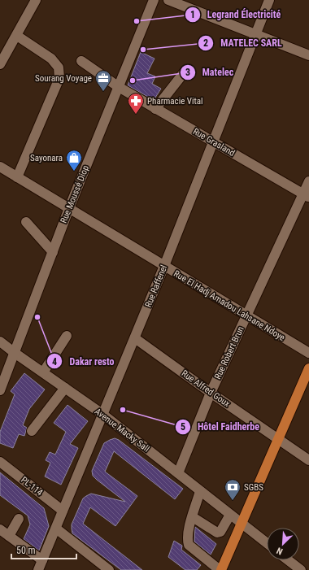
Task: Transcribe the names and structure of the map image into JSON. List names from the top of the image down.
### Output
{
  "streets": {
    "street": [
      "Rue Grasland",
      "Rue Moussé Diop",
      "Rue Raffenel",
      "Rue El Hadj Amadou Lahsane Ndoye",
      "Rue Robert Brun",
      "Rue Alfred Goux",
      "Avenue Macky Sall",
      "PL-114"
    ]
  },
  "crossings": [
    ["Rue Grasland", "Rue Moussé Diop"],
    ["Rue Grasland", "Rue Raffenel"],
    ["Rue Grasland", "Rue Robert Brun"],
    ["Rue Moussé Diop", "Rue El Hadj Amadou Lahsane Ndoye"],
    ["Rue Moussé Diop", "Avenue Macky Sall"],
    ["Rue Raffenel", "Rue El Hadj Amadou Lahsane Ndoye"],
    ["Rue Raffenel", "Rue Alfred Goux"],
    ["Rue Raffenel", "Avenue Macky Sall"],
    ["Rue Raffenel", "PL-114"],
    ["Rue El Hadj Amadou Lahsane Ndoye", "Rue Robert Brun"],
    ["Rue Robert Brun", "Rue Alfred Goux"],
    ["Rue Robert Brun", "Avenue Macky Sall"]
  ],
  "places": {
    "other": [
      "Legrand Électricité",
      "MATELEC SARL",
      "Matelec",
      "Dakar resto",
      "Hôtel Faidherbe"
    ],
    "office": ["Sourang Voyage"],
    "pharmacy": ["Pharmacie Vital"],
    "shop": ["Sayonara"],
    "bank": ["SGBS"]
  },
  "scale_bar": "50 m",
  "north": "bottom left"
}
